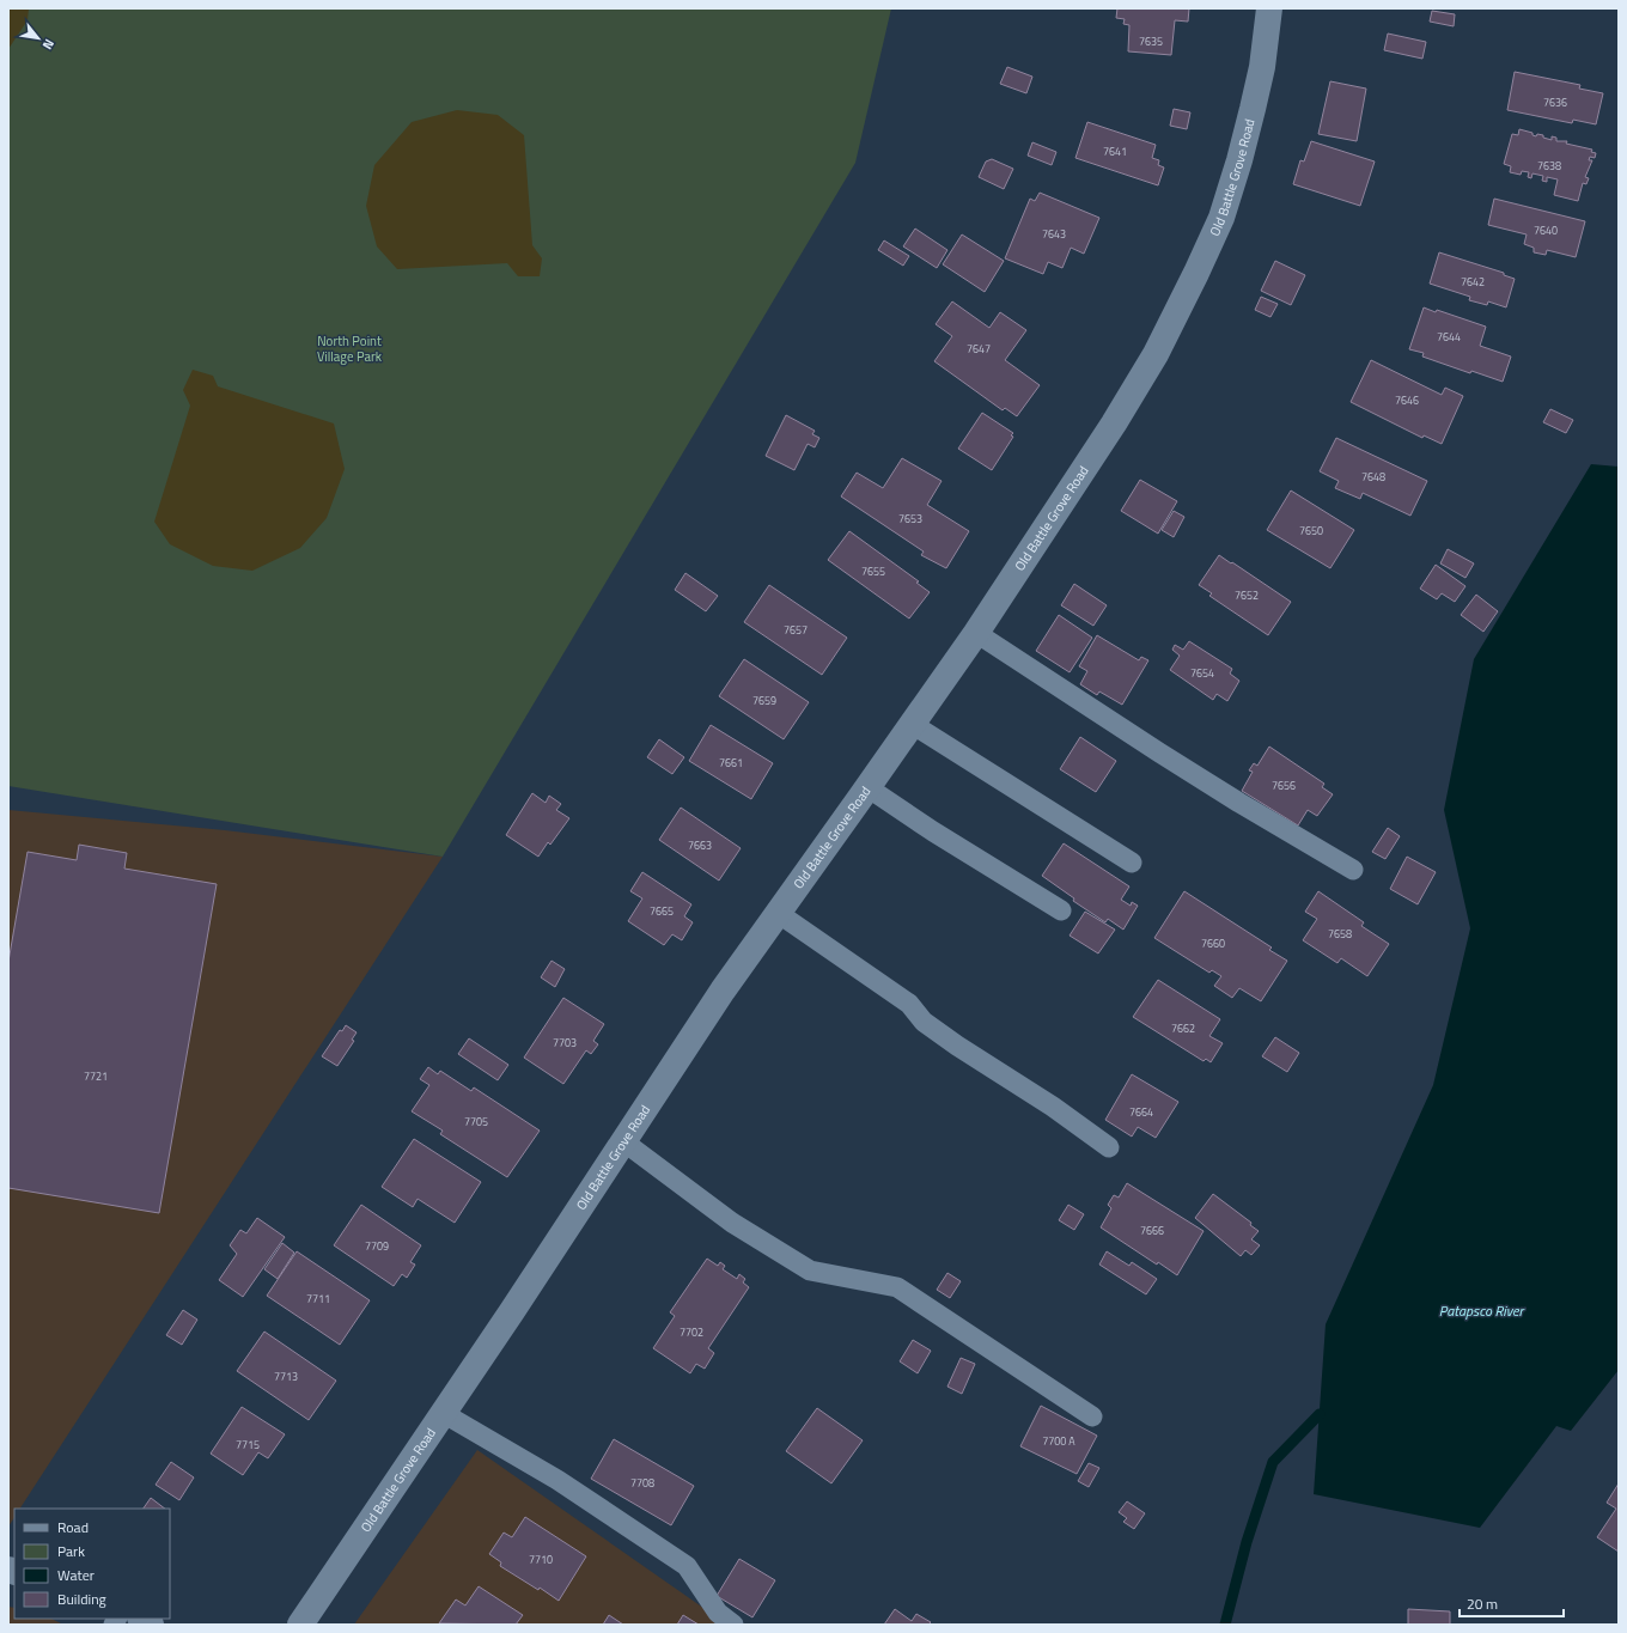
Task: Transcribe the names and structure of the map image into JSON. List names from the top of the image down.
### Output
{
  "streets": {
    "street": ["Old Battle Grove Road"]
  },
  "water": ["Patapsco River"],
  "parks": ["North Point Village Park"],
  "house_numbers": [
    "7635",
    "7636",
    "7641",
    "7638",
    "7640",
    "7643",
    "7642",
    "7644",
    "7647",
    "7646",
    "7648",
    "7653",
    "7650",
    "7655",
    "7652",
    "7657",
    "7654",
    "7659",
    "7661",
    "7656",
    "7663",
    "7665",
    "7658",
    "7660",
    "7662",
    "7703",
    "7721",
    "7664",
    "7705",
    "7666",
    "7709",
    "7711",
    "7702",
    "7713",
    "7700 A",
    "7715",
    "7708",
    "7710"
  ],
  "legend": [
    "Road",
    "Park",
    "Water",
    "Building"
  ],
  "scale_bar": "20 m",
  "north": "bottom right"
}
